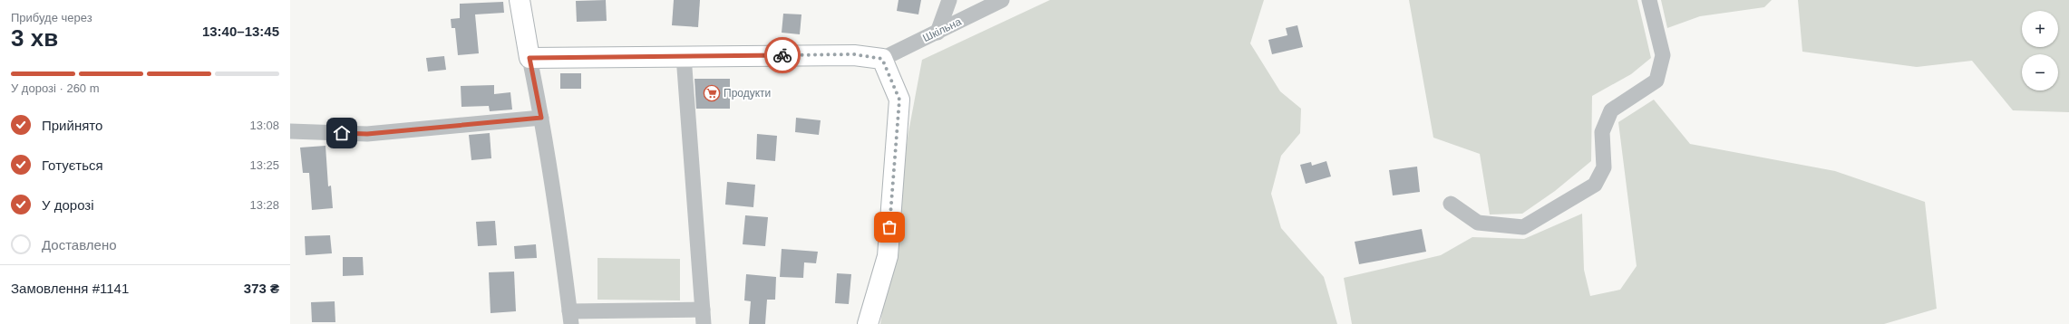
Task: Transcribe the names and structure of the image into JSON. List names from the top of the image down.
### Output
{
  "streets": {
    "street": ["Шкільна"]
  },
  "places": {
    "supermarket": ["Продукти"]
  },
  "page": {
    "heading": ["3 хв", "Прибуде через", "13:40–13:45"],
    "panel": ["Замовлення #1141", "373 ₴"],
    "map_buttons": ["+", "−"],
    "bar": "У дорозі · 260 m",
    "list": [
      ["Прийнято", "13:08"],
      ["Готується", "13:25"],
      ["У дорозі", "13:28"],
      "Доставлено"
    ]
  }
}
